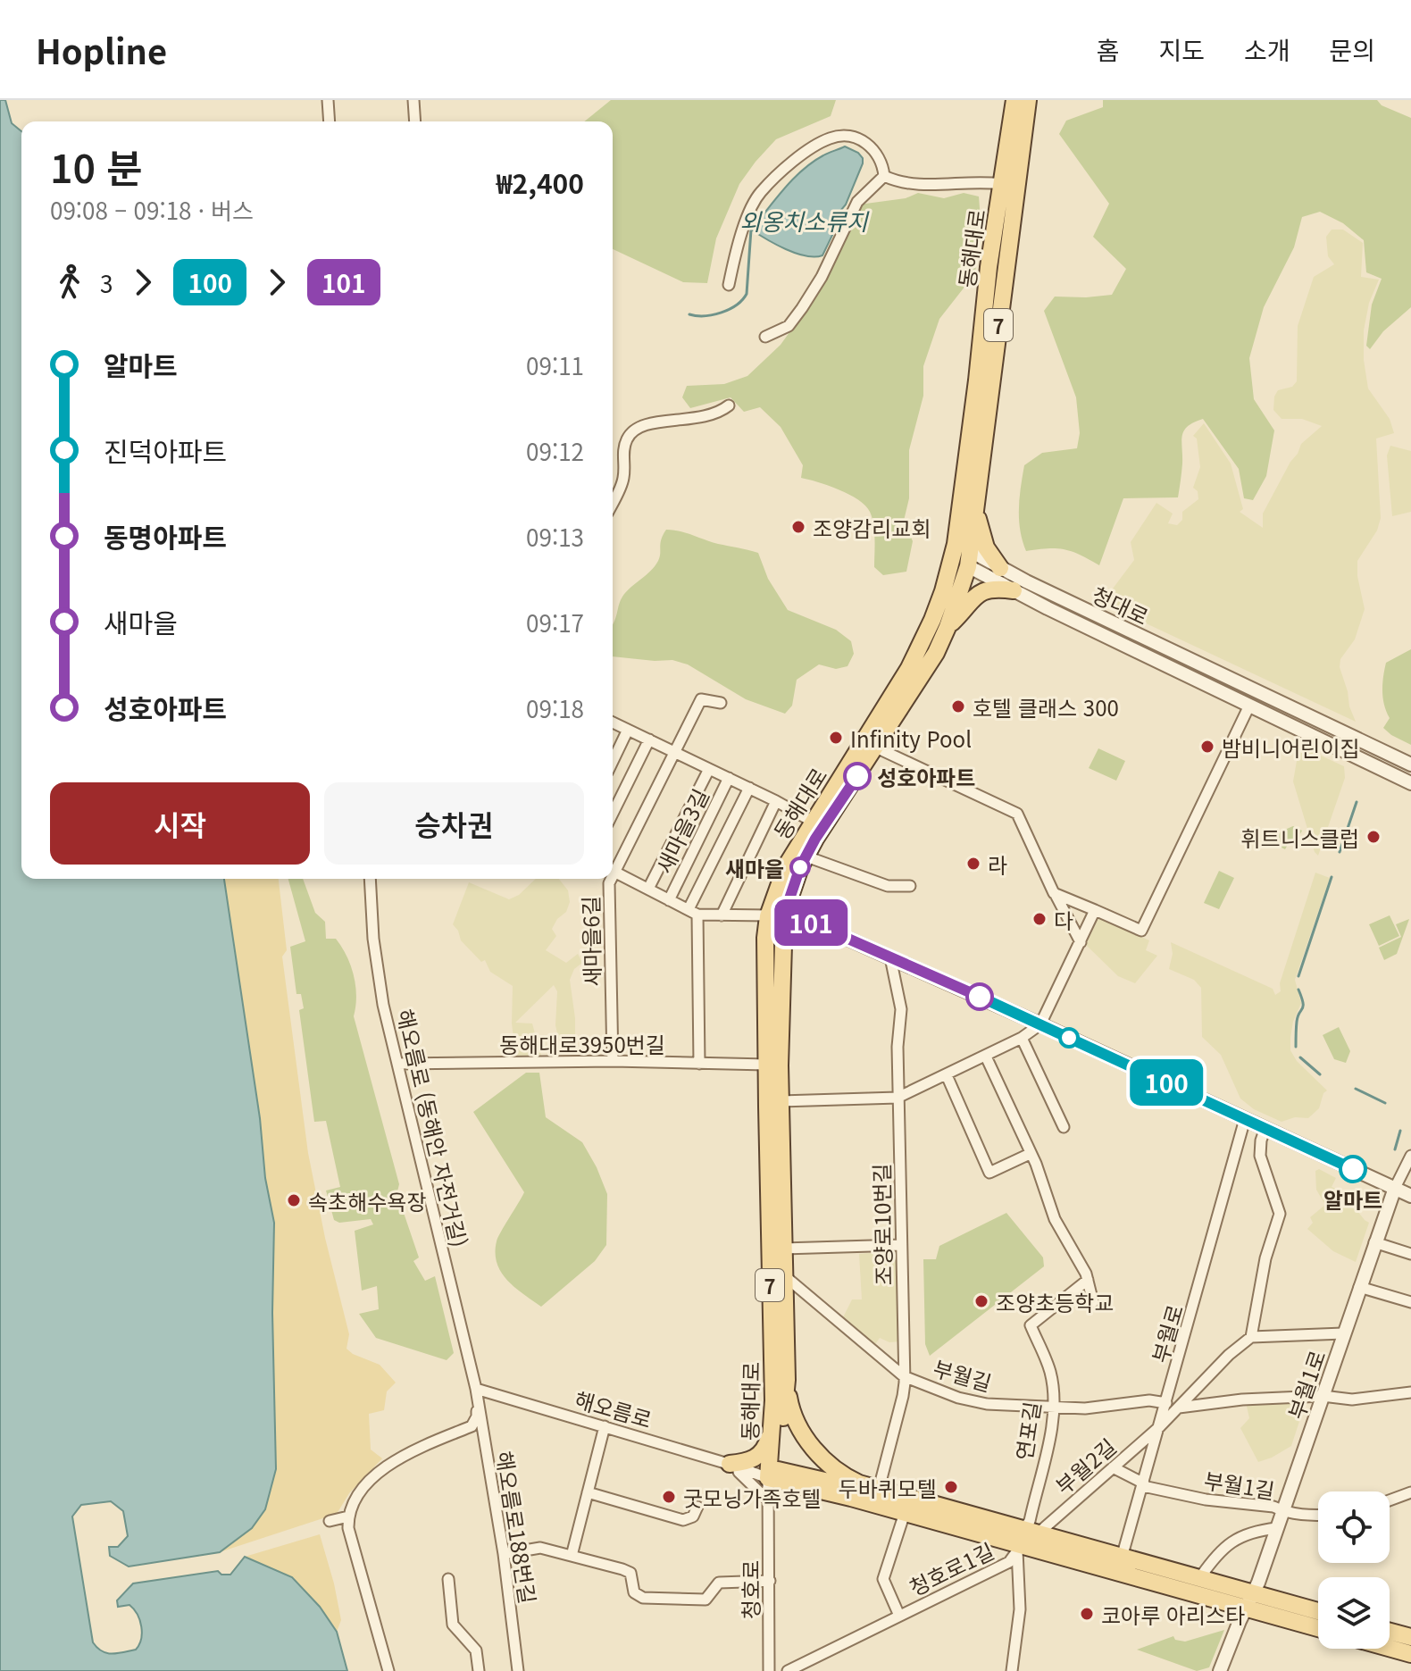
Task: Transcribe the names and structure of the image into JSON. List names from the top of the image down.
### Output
{
  "streets": {
    "main road": ["동해대로", "7"],
    "street": [
      "청대로",
      "새마을3길",
      "새마을6길",
      "동해대로3950번길",
      "해오름로 (동해안 자전거길)",
      "조양로10번길",
      "부월로",
      "부월길",
      "부월1로",
      "해오름로",
      "연포길",
      "부월2길",
      "부월1길",
      "해오름로188번길",
      "청호로1길",
      "청호로"
    ]
  },
  "crossings": [
    ["동해대로", "청대로"],
    ["동해대로", "동해대로3950번길"],
    ["동해대로", "조양로10번길"],
    ["동해대로", "부월로"],
    ["동해대로", "부월길"],
    ["동해대로", "부월1로"],
    ["동해대로", "해오름로"],
    ["동해대로", "연포길"],
    ["동해대로", "부월2길"],
    ["동해대로", "부월1길"],
    ["동해대로", "청호로1길"],
    ["동해대로", "청호로"],
    ["새마을6길", "동해대로3950번길"],
    ["동해대로3950번길", "해오름로 (동해안 자전거길)"],
    ["해오름로 (동해안 자전거길)", "해오름로"],
    ["해오름로 (동해안 자전거길)", "해오름로188번길"],
    ["조양로10번길", "부월길"],
    ["부월로", "부월길"],
    ["부월로", "부월2길"],
    ["부월로", "부월1길"],
    ["부월길", "연포길"],
    ["부월1로", "부월1길"],
    ["해오름로", "해오름로188번길"],
    ["해오름로", "청호로"],
    ["연포길", "부월2길"],
    ["연포길", "청호로1길"],
    ["부월2길", "부월1길"],
    ["부월2길", "청호로1길"]
  ],
  "water": ["외옹치소류지"],
  "places": [
    "조양감리교회",
    "호텔 클래스 300",
    "Infinity Pool",
    "밤비니어린이집",
    "성호아파트",
    "휘트니스클럽",
    "라",
    "새마을",
    "다",
    "알마트",
    "속초해수욕장",
    "조양초등학교",
    "두바퀴모텔",
    "굿모닝가족호텔",
    "코아루 아리스타"
  ],
  "lines": ["bus line 101", "bus line 100"],
  "page": {
    "header": "Hopline",
    "nav": [
      "홈",
      "지도",
      "소개",
      "문의"
    ],
    "on_map": ["100", "101"],
    "heading": ["10 분", "09:08 – 09:18 · 버스", "₩2,400"],
    "legs": ["3", "100", "101"],
    "list": [
      {
        "name": "알마트",
        "value": "09:11"
      },
      {
        "name": "진덕아파트",
        "value": "09:12"
      },
      {
        "name": "동명아파트",
        "value": "09:13"
      },
      {
        "name": "새마을",
        "value": "09:17"
      },
      {
        "name": "성호아파트",
        "value": "09:18"
      }
    ],
    "buttons": ["시작", "승차권"]
  }
}
